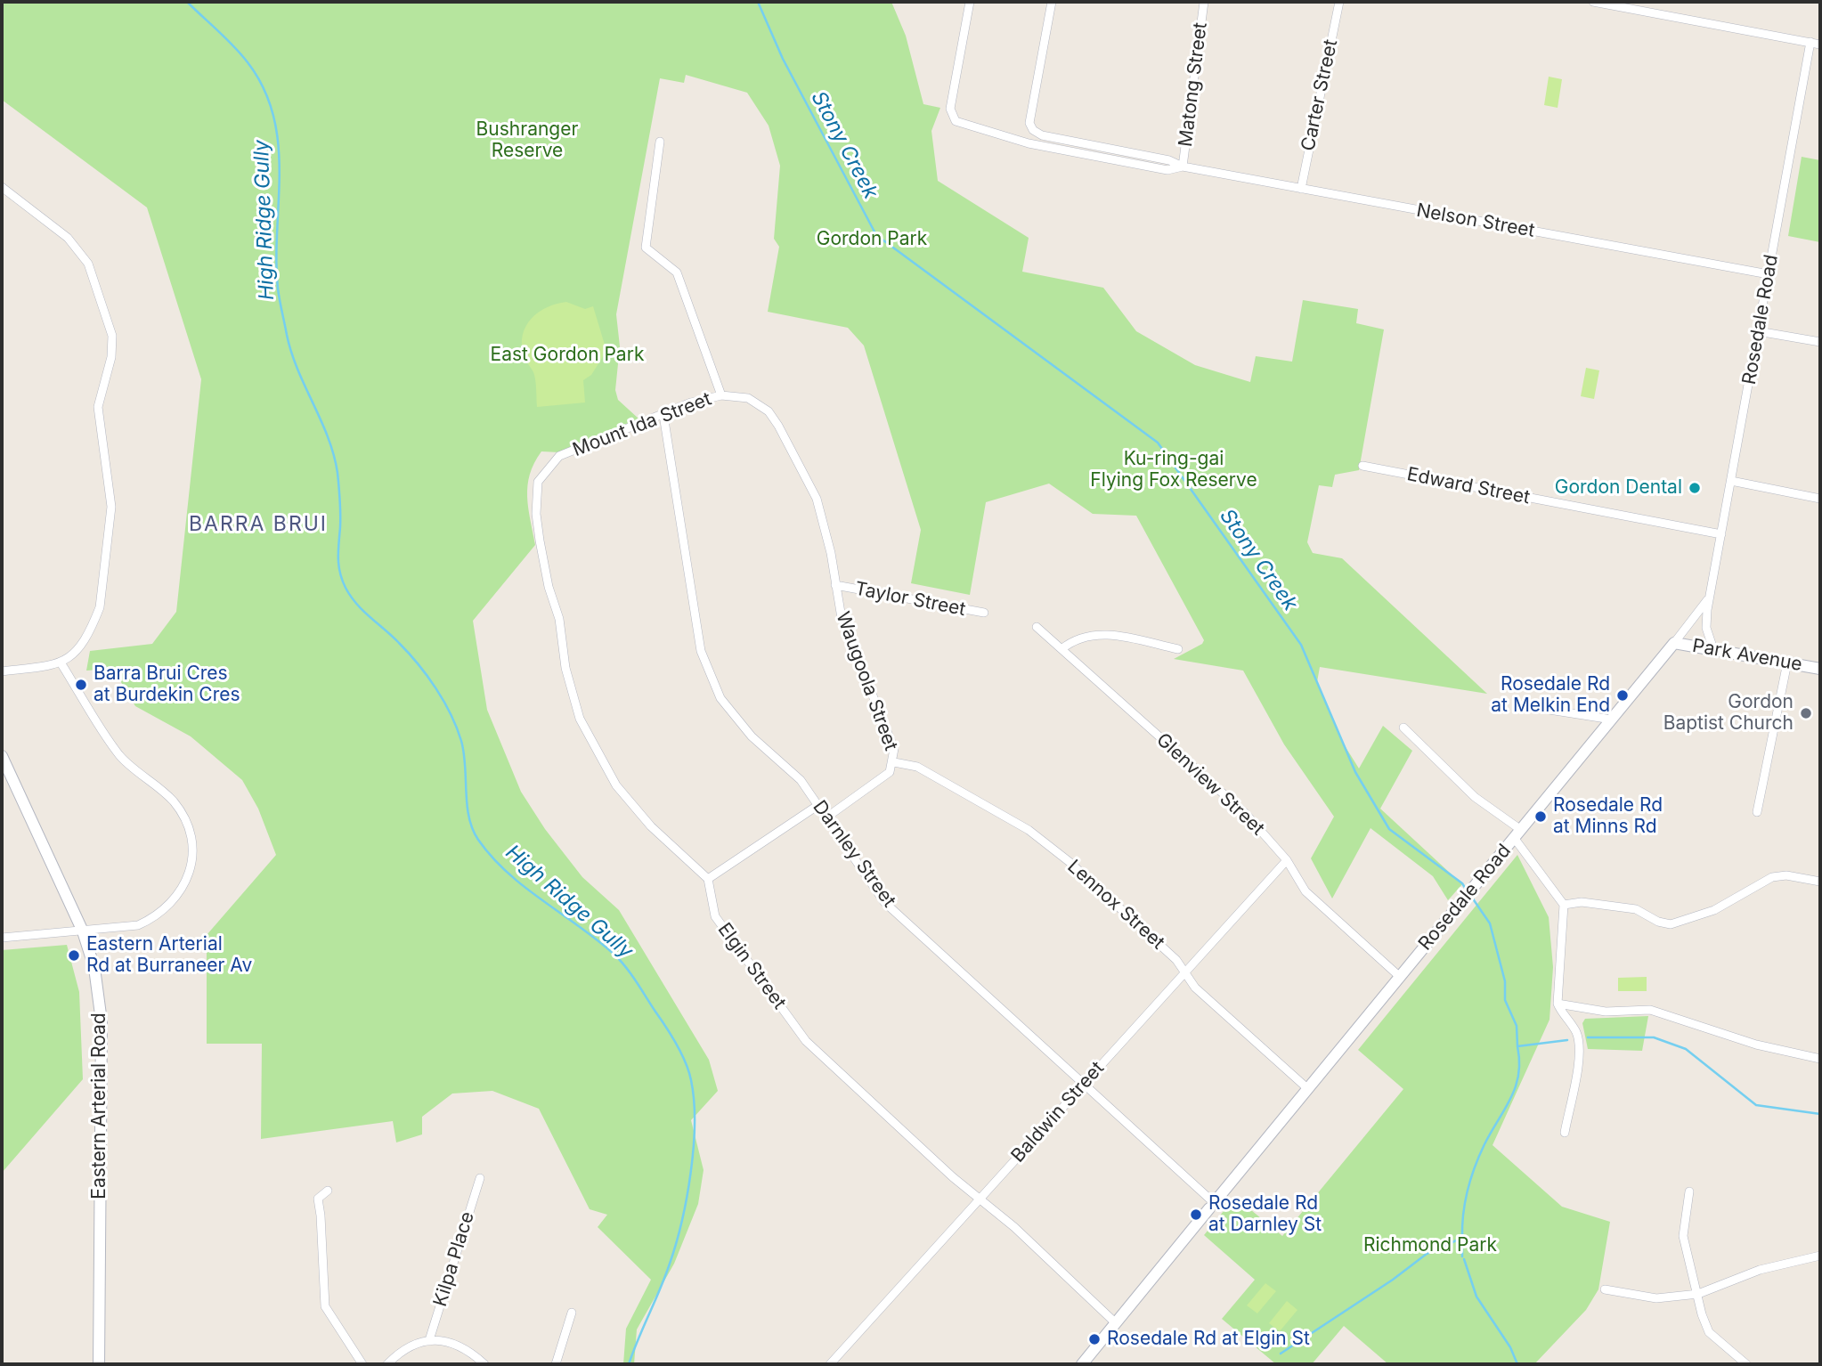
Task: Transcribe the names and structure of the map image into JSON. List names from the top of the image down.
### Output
{
  "streets": {
    "street": [
      "Matong Street",
      "Carter Street",
      "Nelson Street",
      "Rosedale Road",
      "Mount Ida Street",
      "Edward Street",
      "Taylor Street",
      "Park Avenue",
      "Waugoola Street",
      "Glenview Street",
      "Darnley Street",
      "Lennox Street",
      "Elgin Street",
      "Eastern Arterial Road",
      "Baldwin Street",
      "Kilpa Place"
    ]
  },
  "crossings": [
    ["Matong Street", "Nelson Street"],
    ["Carter Street", "Nelson Street"],
    ["Nelson Street", "Rosedale Road"],
    ["Rosedale Road", "Edward Street"],
    ["Rosedale Road", "Park Avenue"],
    ["Rosedale Road", "Glenview Street"],
    ["Rosedale Road", "Darnley Street"],
    ["Rosedale Road", "Lennox Street"],
    ["Rosedale Road", "Elgin Street"],
    ["Mount Ida Street", "Waugoola Street"],
    ["Mount Ida Street", "Darnley Street"],
    ["Mount Ida Street", "Elgin Street"],
    ["Taylor Street", "Waugoola Street"],
    ["Waugoola Street", "Darnley Street"],
    ["Waugoola Street", "Lennox Street"],
    ["Glenview Street", "Baldwin Street"],
    ["Darnley Street", "Baldwin Street"],
    ["Lennox Street", "Baldwin Street"],
    ["Elgin Street", "Baldwin Street"]
  ],
  "districts": ["BARRA BRUI"],
  "water": ["Stony Creek", "High Ridge Gully"],
  "parks": [
    "Bushranger Reserve",
    "Gordon Park",
    "East Gordon Park",
    "Ku-ring-gai Flying Fox Reserve",
    "Richmond Park"
  ],
  "places": [
    "Gordon Dental",
    "Barra Brui Cres at Burdekin Cres",
    "Rosedale Rd at Melkin End",
    "Gordon Baptist Church",
    "Rosedale Rd at Minns Rd",
    "Eastern Arterial Rd at Burraneer Av",
    "Rosedale Rd at Darnley St",
    "Rosedale Rd at Elgin St"
  ]
}
